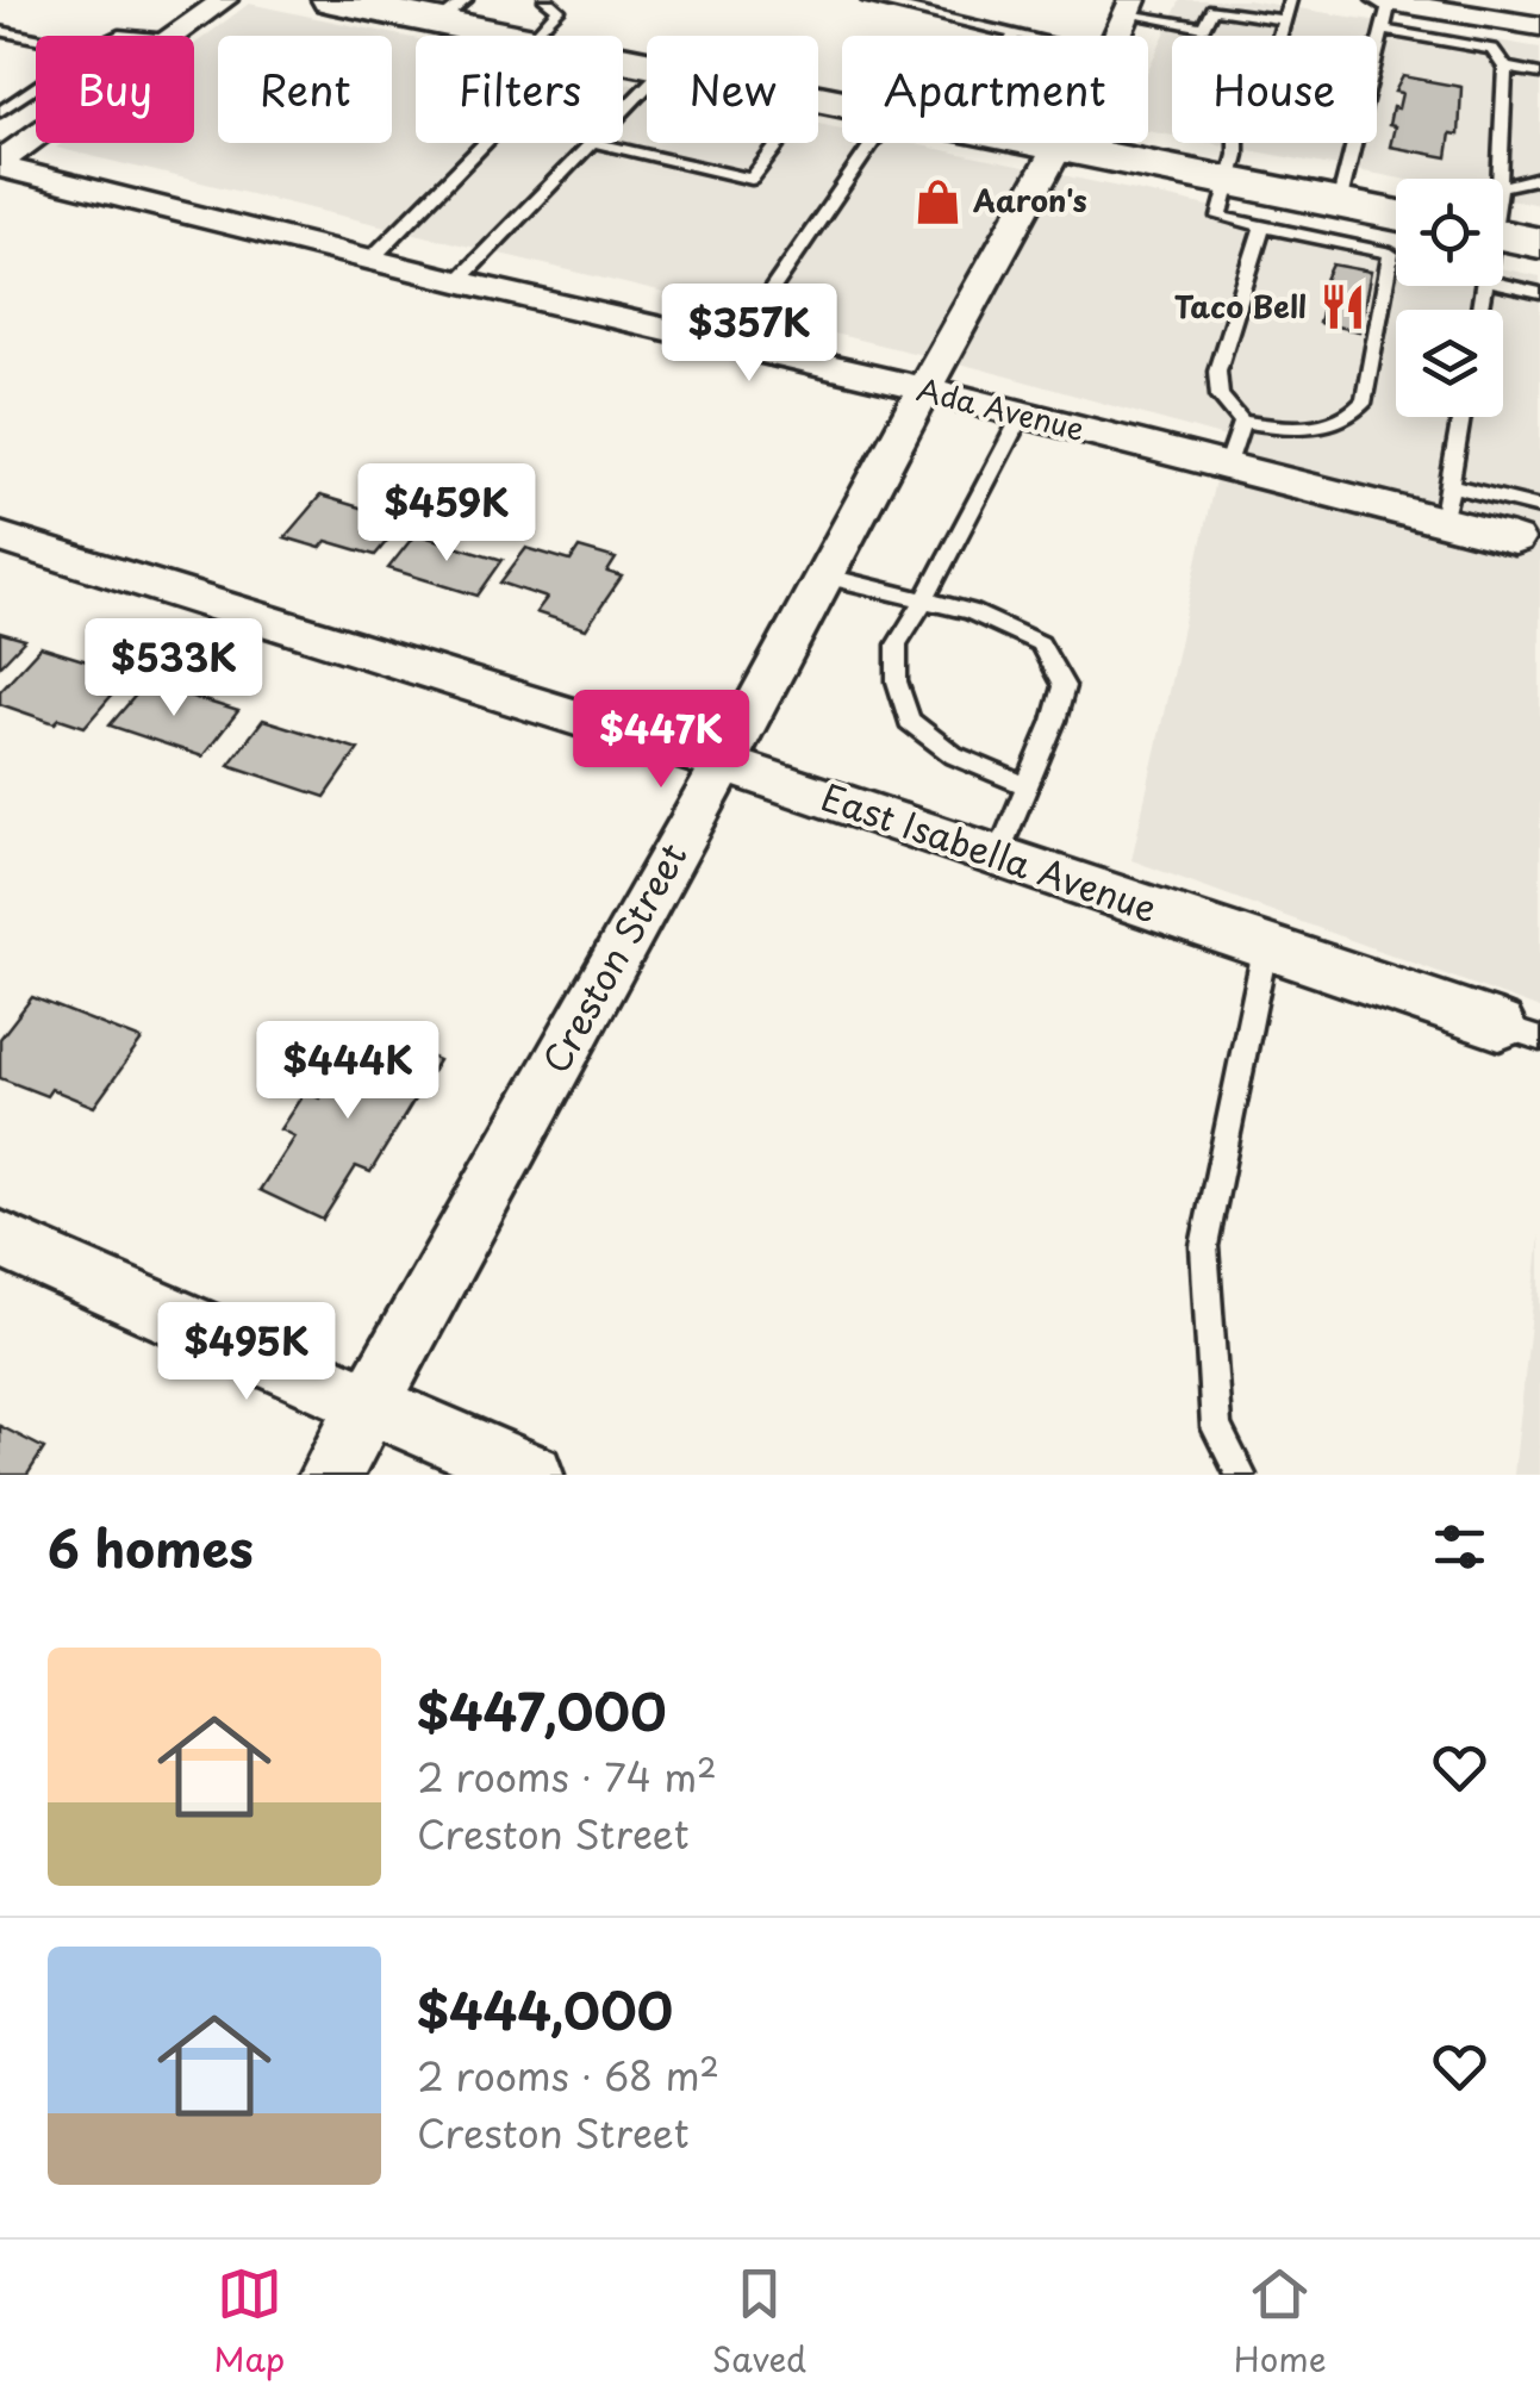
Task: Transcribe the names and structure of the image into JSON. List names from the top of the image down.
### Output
{
  "streets": {
    "street": ["Ada Avenue", "East Isabella Avenue", "Creston Street"]
  },
  "crossings": [
    ["Ada Avenue", "Creston Street"],
    ["East Isabella Avenue", "Creston Street"]
  ],
  "places": {
    "shop": ["Aaron's"],
    "restaurant": ["Taco Bell"]
  },
  "page": {
    "chip": [
      "Buy",
      "Rent",
      "Filters",
      "New",
      "Apartment",
      "House"
    ],
    "price": [
      "$357K",
      "$459K",
      "$533K",
      "$447K",
      "$444K",
      "$495K"
    ],
    "heading": "6 homes",
    "list": [
      {
        "name": "$447,000",
        "note": "2 rooms · 74 m² · Creston Street"
      },
      {
        "name": "$444,000",
        "note": "2 rooms · 68 m² · Creston Street"
      }
    ],
    "tabs": ["Map", "Saved", "Home"]
  }
}
